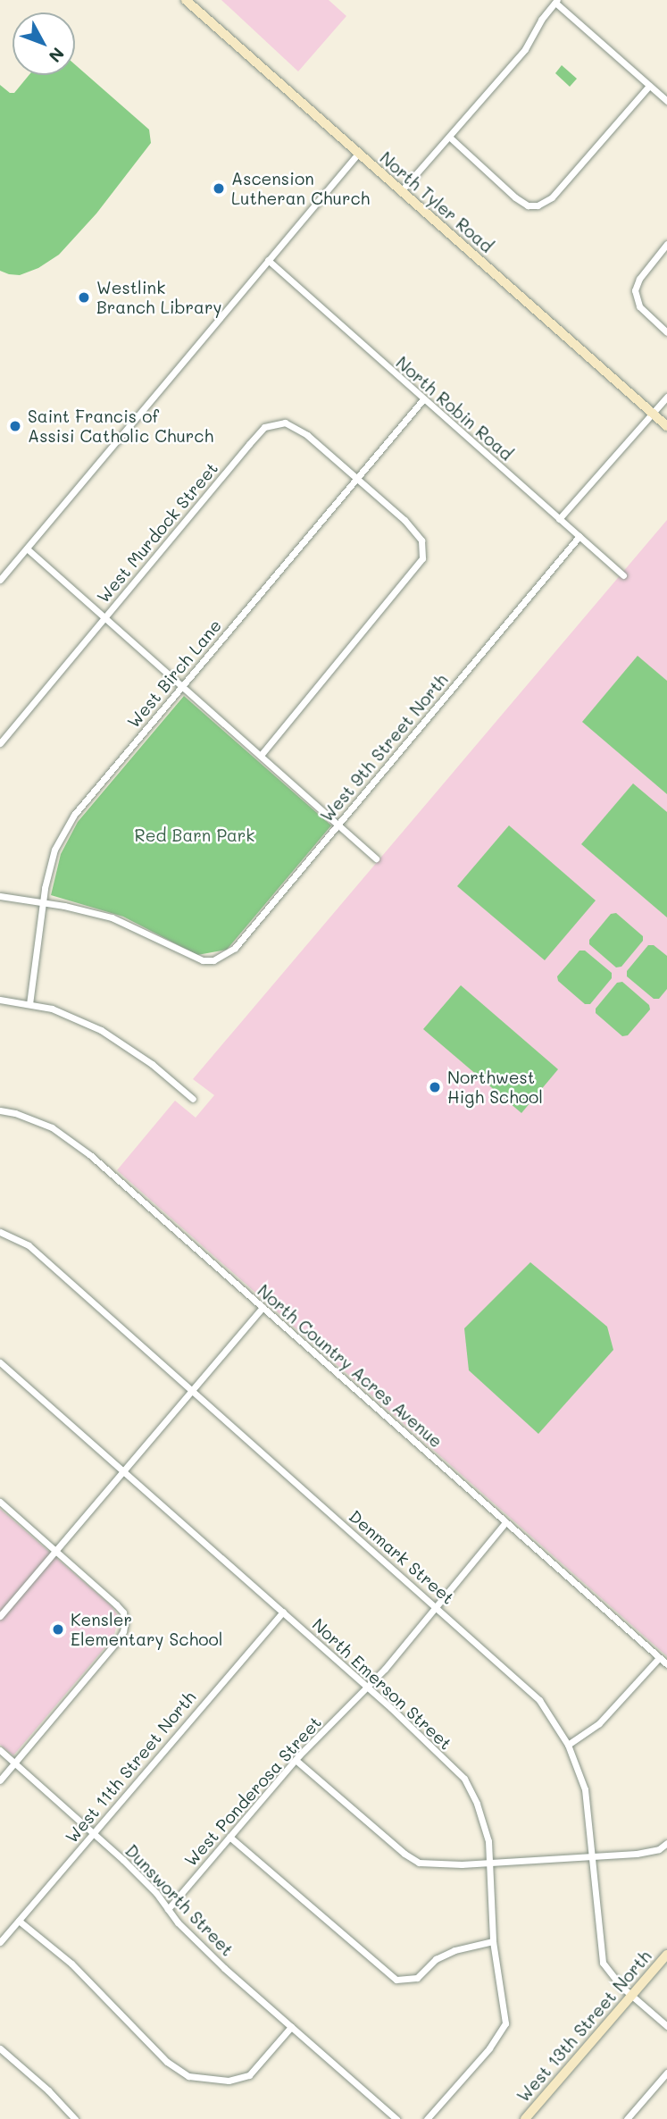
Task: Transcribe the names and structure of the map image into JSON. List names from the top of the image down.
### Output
{
  "streets": {
    "main road": ["North Tyler Road", "West 13th Street North"],
    "street": [
      "North Robin Road",
      "West Murdock Street",
      "West Birch Lane",
      "West 9th Street North",
      "North Country Acres Avenue",
      "Denmark Street",
      "North Emerson Street",
      "West 11th Street North",
      "West Ponderosa Street",
      "Dunsworth Street"
    ]
  },
  "crossings": [
    ["North Robin Road", "West Birch Lane"],
    ["North Robin Road", "West 9th Street North"],
    ["West Murdock Street", "West Birch Lane"],
    ["West Birch Lane", "West 9th Street North"],
    ["North Country Acres Avenue", "West Ponderosa Street"],
    ["Denmark Street", "West Ponderosa Street"],
    ["Denmark Street", "West 13th Street North"],
    ["North Emerson Street", "West 11th Street North"],
    ["North Emerson Street", "West Ponderosa Street"],
    ["West 11th Street North", "Dunsworth Street"],
    ["West Ponderosa Street", "Dunsworth Street"]
  ],
  "parks": ["Red Barn Park"],
  "places": [
    "Ascension Lutheran Church",
    "Westlink Branch Library",
    "Saint Francis of Assisi Catholic Church",
    "Northwest High School",
    "Kensler Elementary School"
  ],
  "north": "bottom right"
}
